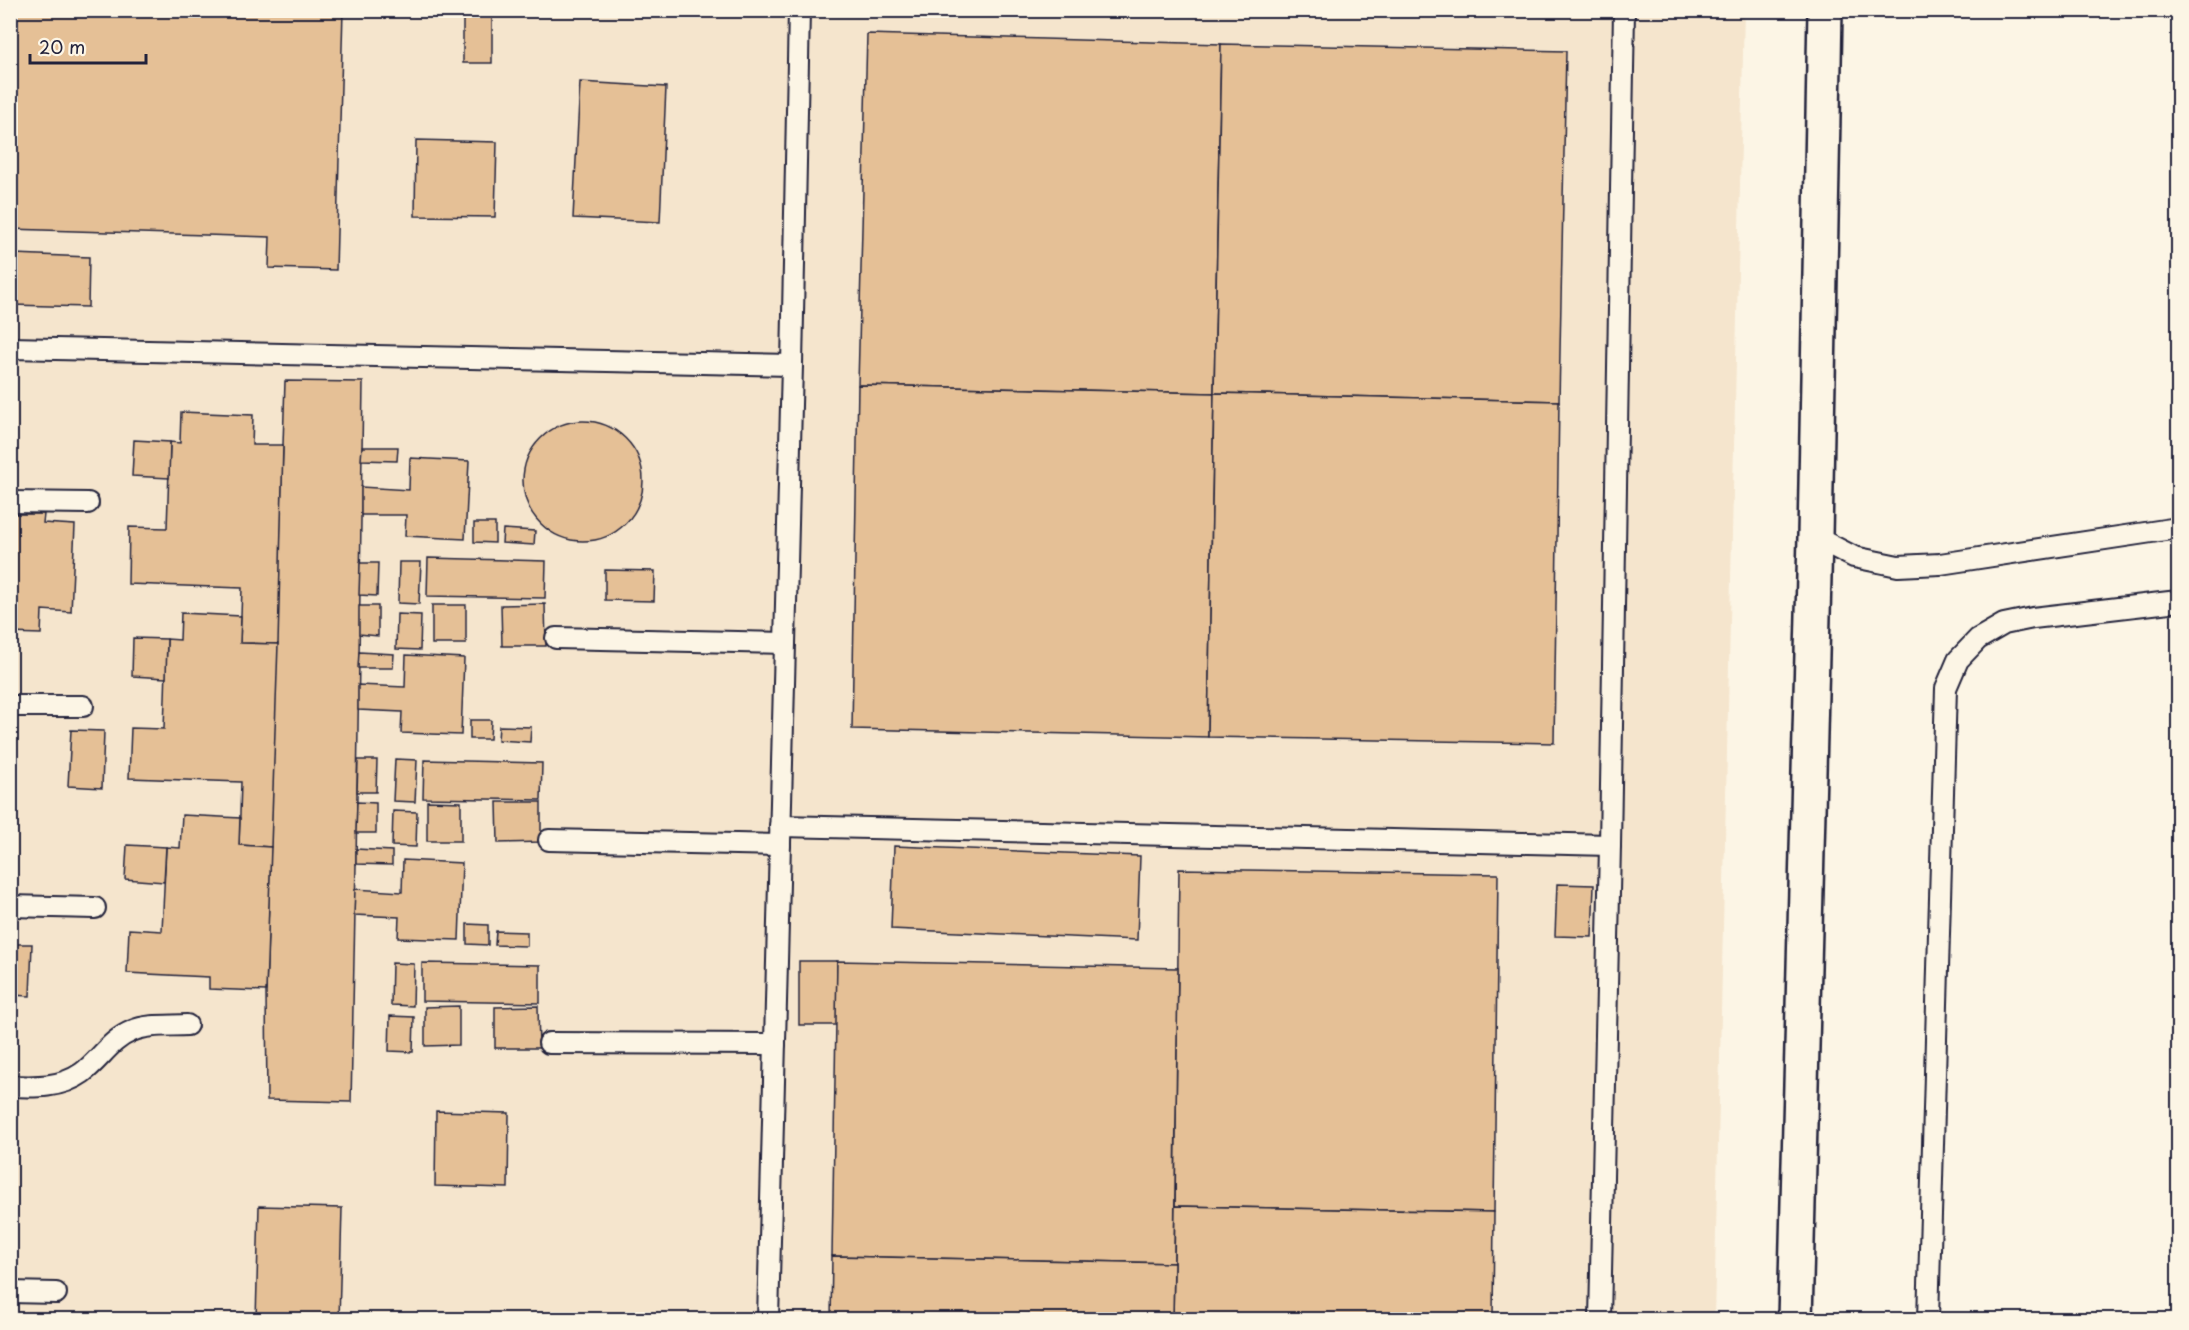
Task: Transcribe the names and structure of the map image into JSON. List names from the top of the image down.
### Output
{
  "scale_bar": "20 m"
}
